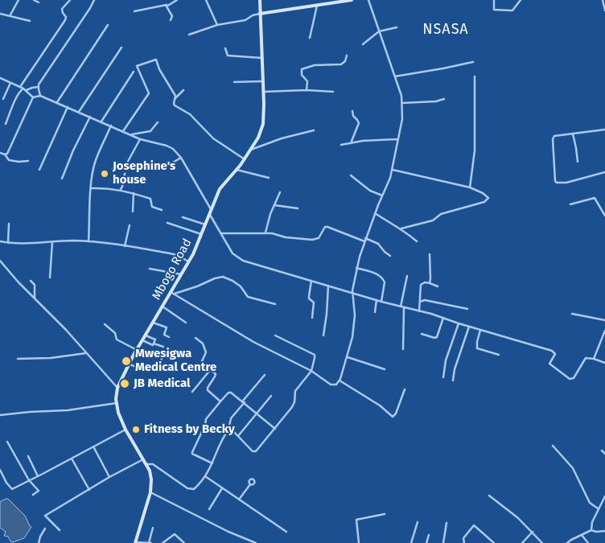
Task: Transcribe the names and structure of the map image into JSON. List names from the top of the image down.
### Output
{
  "streets": {
    "main road": ["Mbogo Road"]
  },
  "districts": ["NSASA"],
  "places": [
    "Josephine's house",
    "Mwesigwa Medical Centre",
    "JB Medical",
    "Fitness by Becky"
  ]
}
